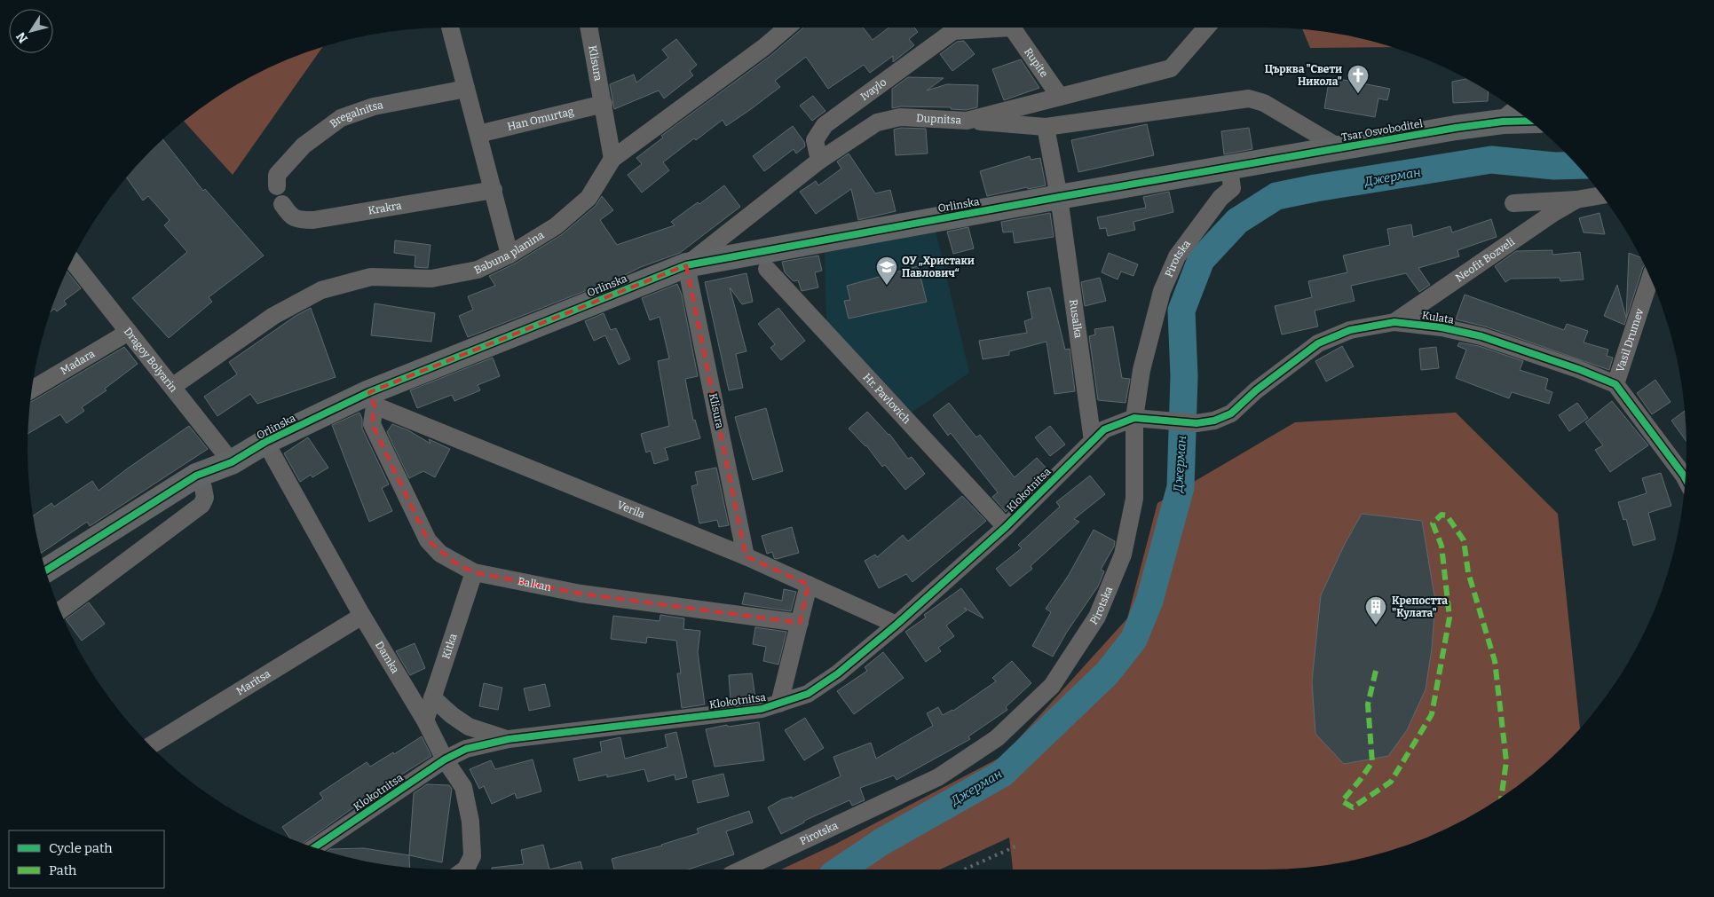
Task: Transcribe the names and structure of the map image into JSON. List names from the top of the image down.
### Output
{
  "streets": {
    "street": [
      "Rupite",
      "Klisura",
      "Ivaylo",
      "Bregalnitsa",
      "Han Omurtag",
      "Dupnitsa",
      "Tsar Osvoboditel",
      "Orlinska",
      "Krakra",
      "Babuna planina",
      "Pirotska",
      "Neofit Bozveli",
      "Kulata",
      "Rusalka",
      "Vasil Drumev",
      "Dragoy Bolyarin",
      "Madara",
      "Hr. Pavlovich",
      "Klokotnitsa",
      "Verila",
      "Balkan",
      "Kitka",
      "Damka",
      "Maritsa"
    ]
  },
  "crossings": [
    ["Rupite", "Dupnitsa"],
    ["Klisura", "Han Omurtag"],
    ["Klisura", "Dupnitsa"],
    ["Klisura", "Orlinska"],
    ["Klisura", "Babuna planina"],
    ["Klisura", "Verila"],
    ["Ivaylo", "Dupnitsa"],
    ["Dupnitsa", "Orlinska"],
    ["Tsar Osvoboditel", "Orlinska"],
    ["Tsar Osvoboditel", "Pirotska"],
    ["Orlinska", "Pirotska"],
    ["Orlinska", "Rusalka"],
    ["Orlinska", "Dragoy Bolyarin"],
    ["Orlinska", "Verila"],
    ["Orlinska", "Balkan"],
    ["Orlinska", "Damka"],
    ["Babuna planina", "Dragoy Bolyarin"],
    ["Pirotska", "Kulata"],
    ["Pirotska", "Klokotnitsa"],
    ["Neofit Bozveli", "Kulata"],
    ["Kulata", "Vasil Drumev"],
    ["Kulata", "Klokotnitsa"],
    ["Rusalka", "Klokotnitsa"],
    ["Dragoy Bolyarin", "Madara"],
    ["Hr. Pavlovich", "Klokotnitsa"],
    ["Klokotnitsa", "Verila"],
    ["Klokotnitsa", "Damka"],
    ["Verila", "Balkan"],
    ["Balkan", "Kitka"],
    ["Kitka", "Damka"],
    ["Damka", "Maritsa"]
  ],
  "water": ["Джерман"],
  "places": {
    "church": ["Църква \"Свети Никола\""],
    "school or university": ["ОУ „Христаки Павлович“"],
    "building": ["Крепостта \"Кулата\""]
  },
  "legend": ["Cycle path", "Path"],
  "north": "bottom left"
}
